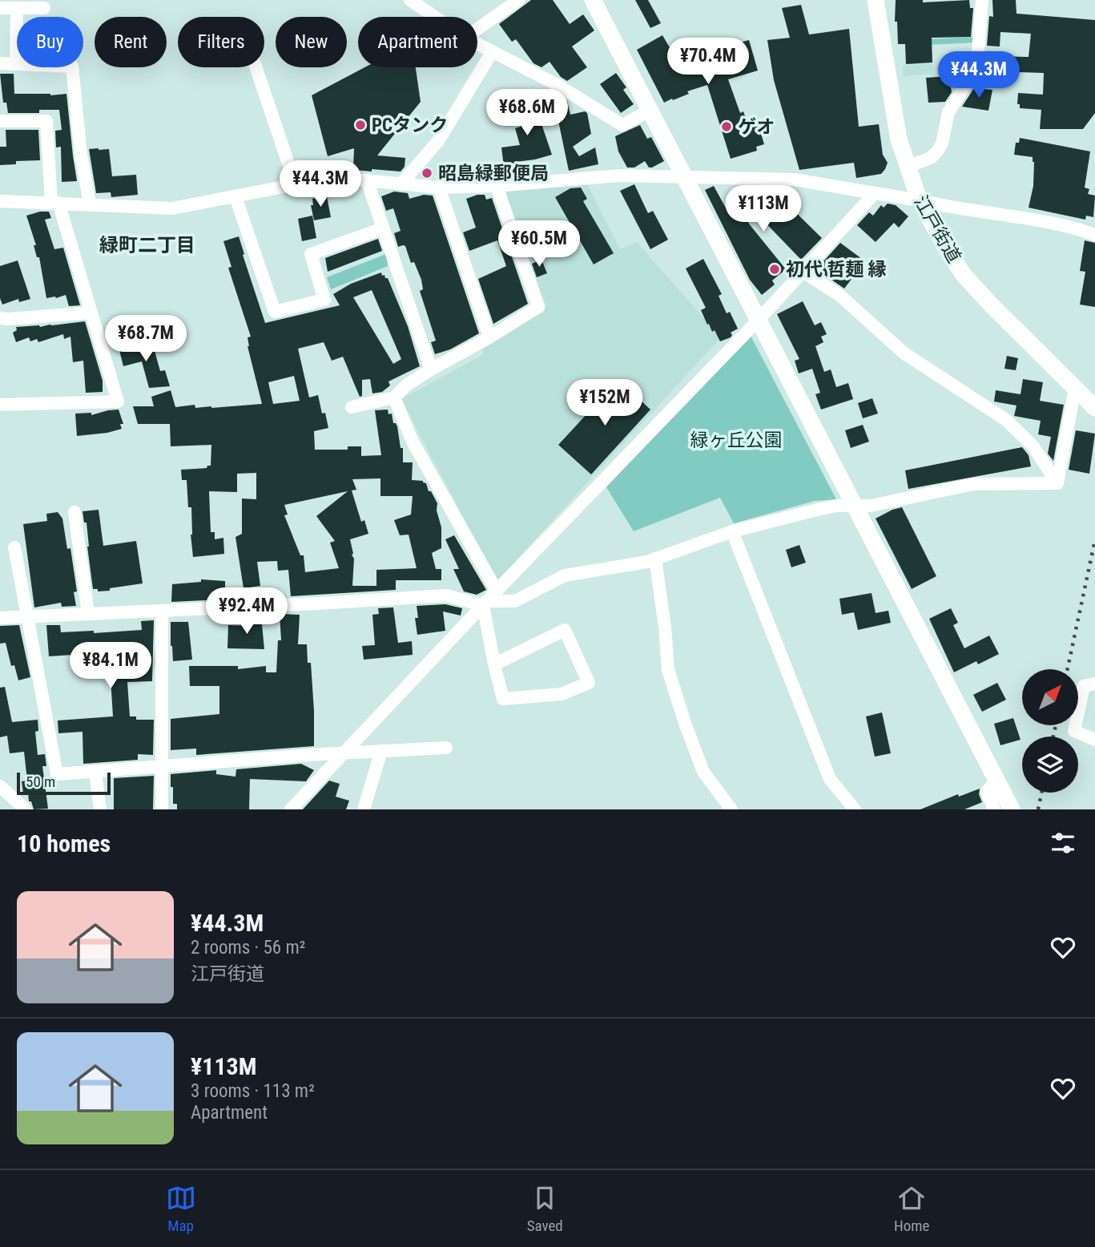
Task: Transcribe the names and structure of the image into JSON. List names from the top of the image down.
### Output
{
  "streets": {
    "street": ["江戸街道"]
  },
  "districts": ["緑町二丁目"],
  "parks": ["緑ヶ丘公園"],
  "places": [
    "PCタンク",
    "ゲオ",
    "昭島緑郵便局",
    "初代 哲麺 縁"
  ],
  "scale_bar": "50 m",
  "north": "top right",
  "page": {
    "chip": [
      "Buy",
      "Rent",
      "Filters",
      "New",
      "Apartment"
    ],
    "price": [
      "¥70.4M",
      "¥44.3M",
      "¥68.6M",
      "¥44.3M",
      "¥113M",
      "¥60.5M",
      "¥68.7M",
      "¥152M",
      "¥92.4M",
      "¥84.1M"
    ],
    "scale": "50 m",
    "heading": "10 homes",
    "list": [
      {
        "name": "¥44.3M",
        "note": "2 rooms · 56 m² · 江戸街道"
      },
      {
        "name": "¥113M",
        "note": "3 rooms · 113 m² · Apartment"
      }
    ],
    "tabs": ["Map", "Saved", "Home"]
  }
}
